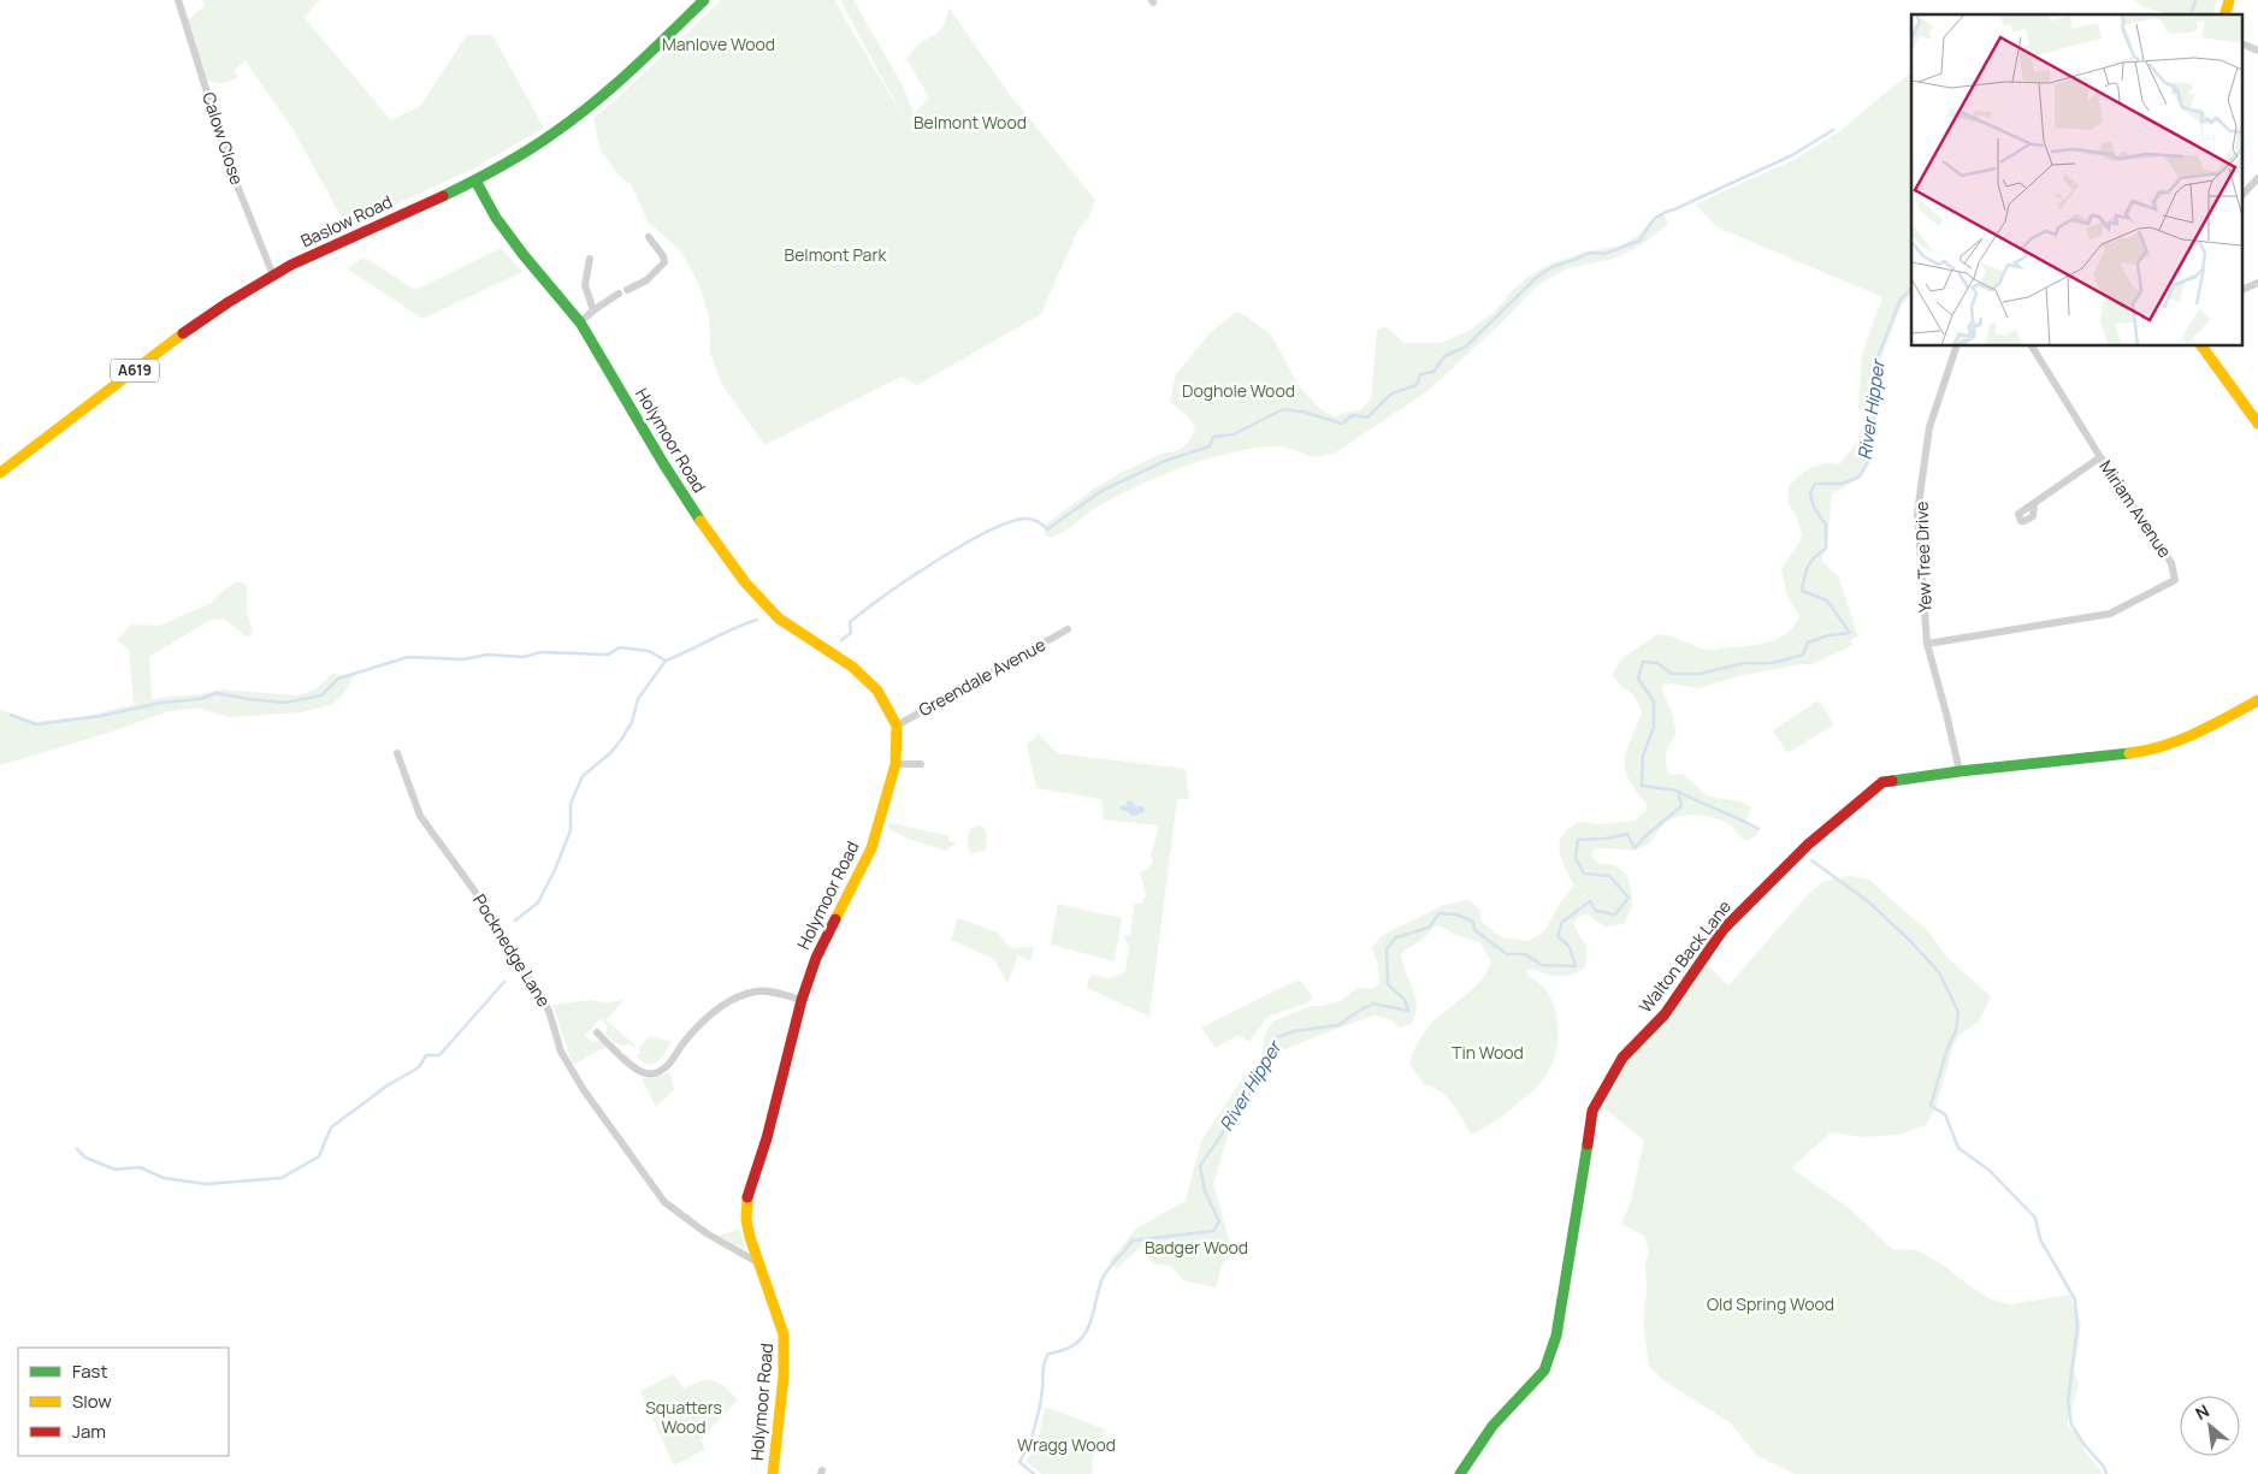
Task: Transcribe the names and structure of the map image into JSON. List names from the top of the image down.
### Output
{
  "streets": {
    "main road": [
      "Baslow Road",
      "A619",
      "Holymoor Road",
      "Walton Back Lane"
    ],
    "street": [
      "Calow Close",
      "Miriam Avenue",
      "Yew Tree Drive",
      "Greendale Avenue",
      "Pocknedge Lane"
    ]
  },
  "crossings": [
    ["Calow Close", "Baslow Road"],
    ["Baslow Road", "Holymoor Road"],
    ["Holymoor Road", "Greendale Avenue"],
    ["Holymoor Road", "Pocknedge Lane"],
    ["Miriam Avenue", "Yew Tree Drive"],
    ["Yew Tree Drive", "Walton Back Lane"]
  ],
  "water": ["River Hipper"],
  "parks": [
    "Manlove Wood",
    "Belmont Wood",
    "Belmont Park",
    "Doghole Wood",
    "Tin Wood",
    "Badger Wood",
    "Old Spring Wood",
    "Squatters Wood",
    "Wragg Wood"
  ],
  "legend": ["Fast", "Slow", "Jam"],
  "north": "top left"
}
